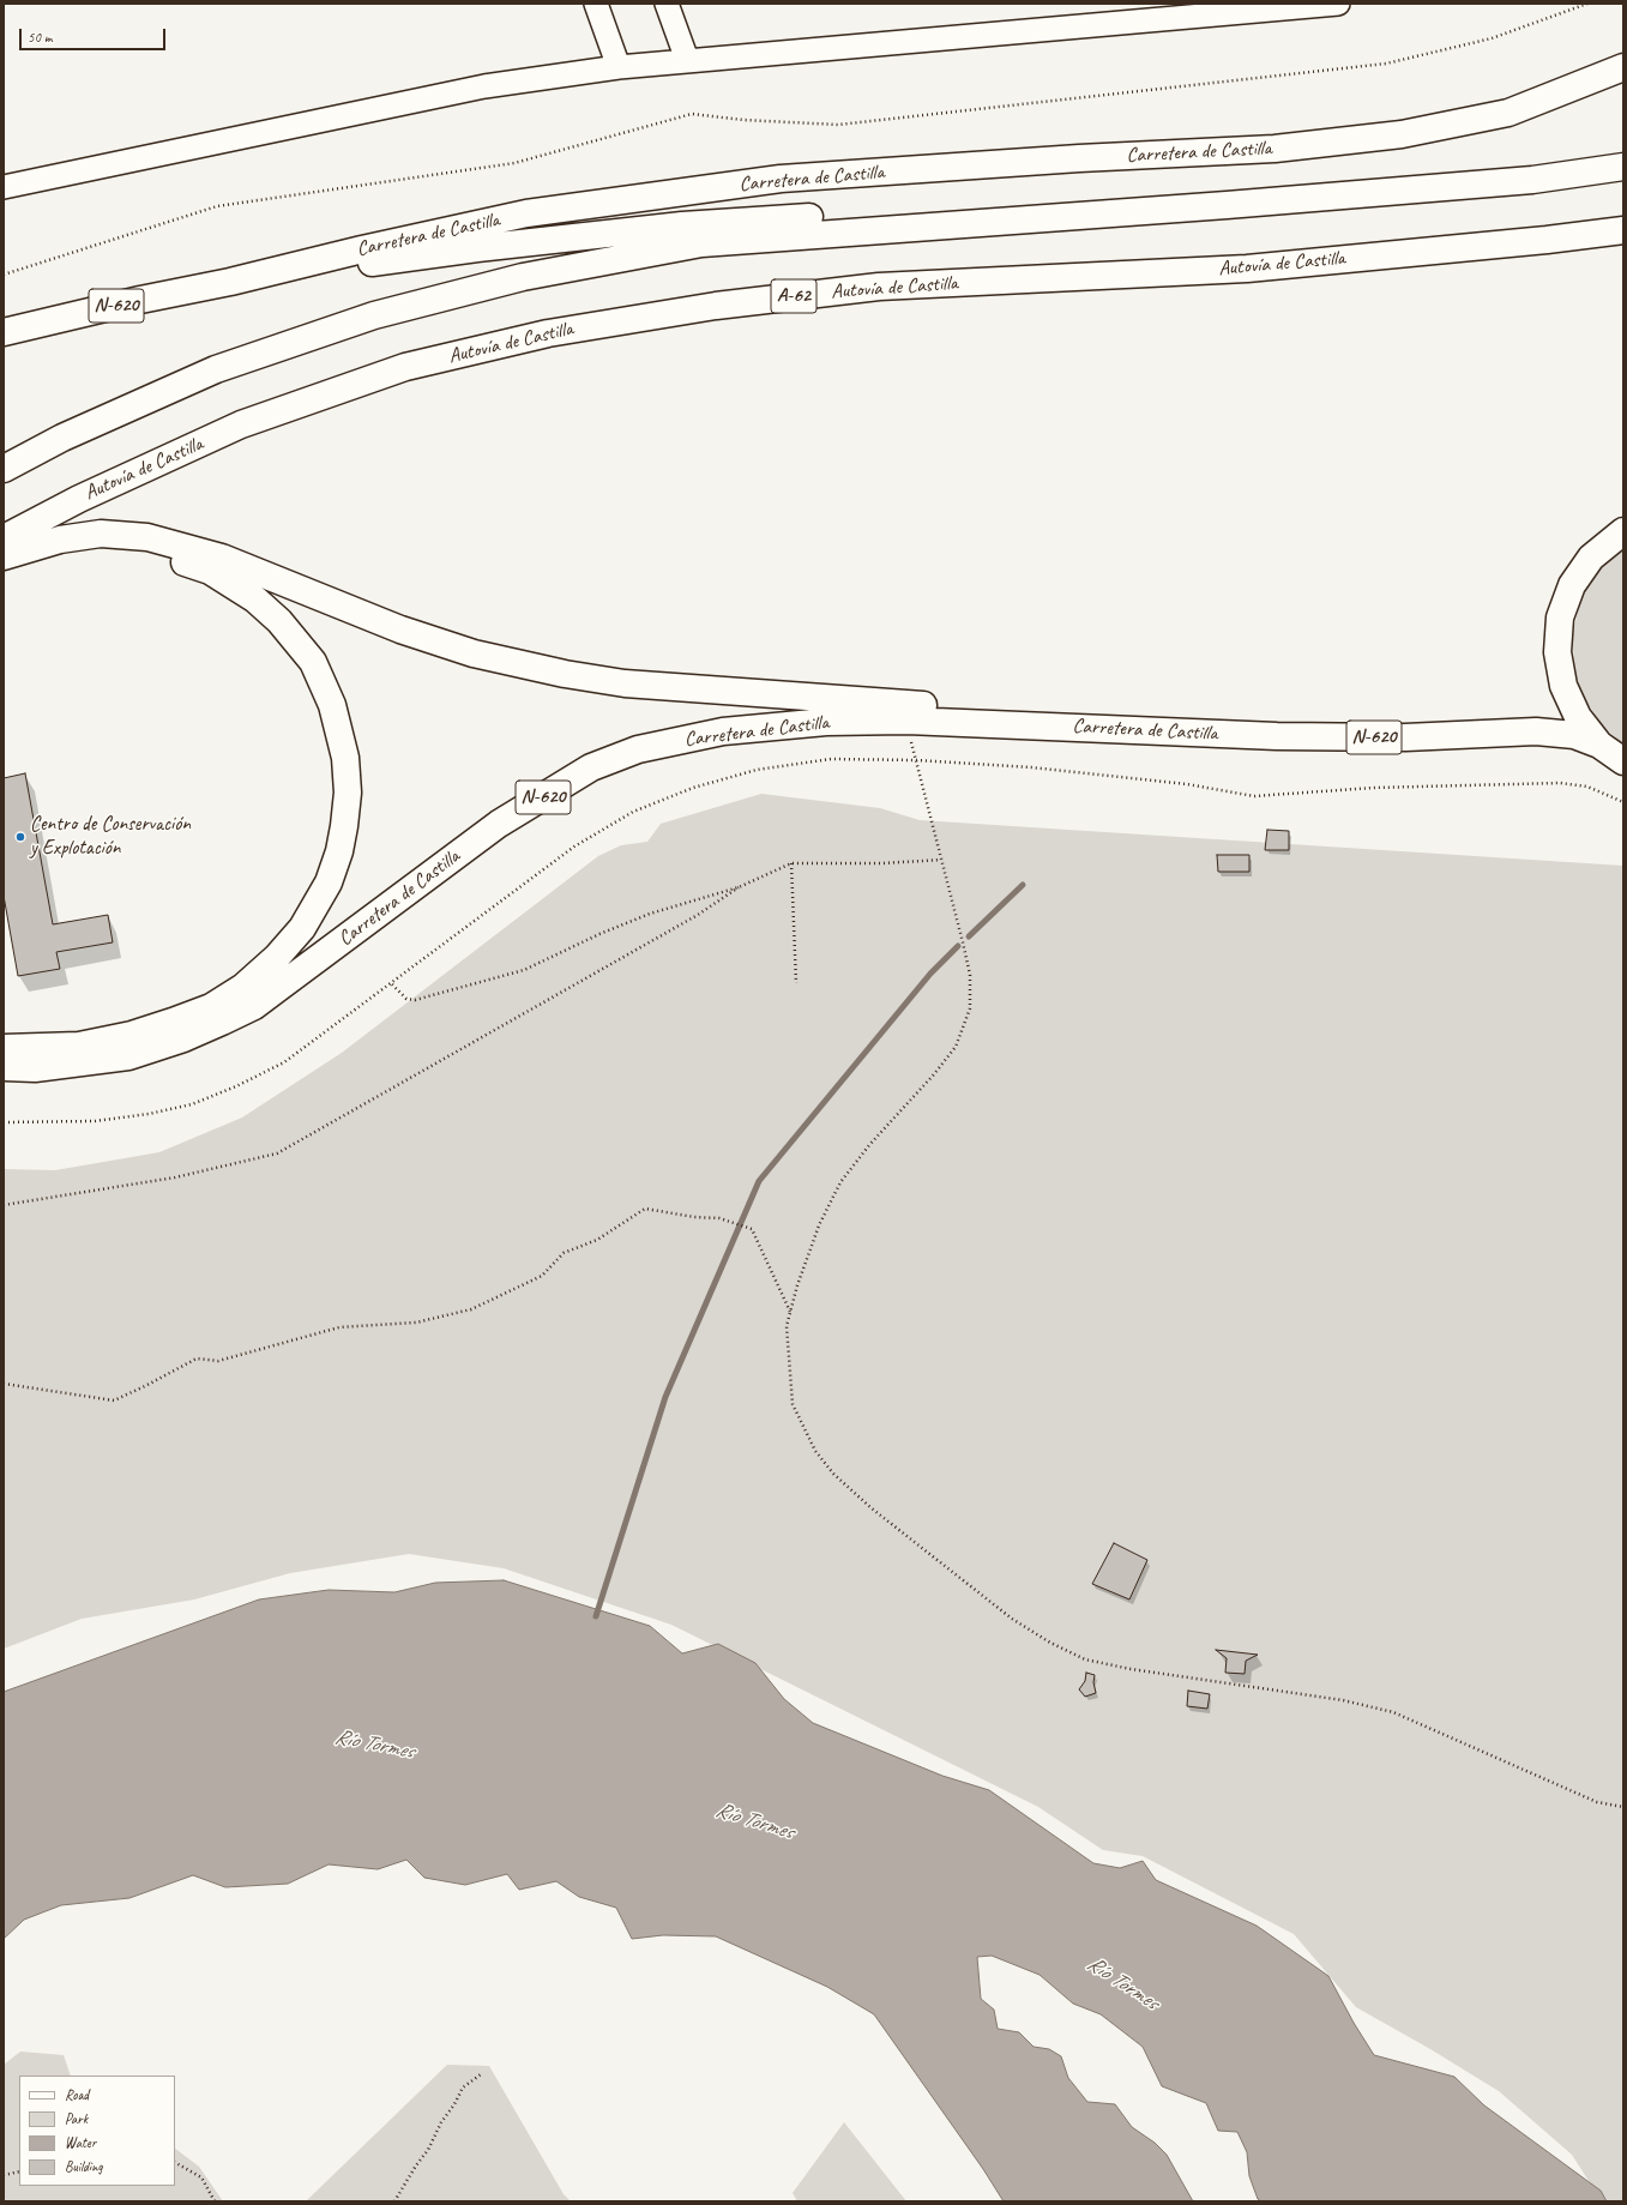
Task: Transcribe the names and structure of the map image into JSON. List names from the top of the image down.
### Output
{
  "streets": {
    "highway": [
      "Carretera de Castilla",
      "Autovía de Castilla",
      "A-62",
      "N-620"
    ]
  },
  "crossings": [
    ["Carretera de Castilla", "N-620"]
  ],
  "water": ["Río Tormes"],
  "places": ["Centro de Conservación y Explotación"],
  "legend": [
    "Road",
    "Park",
    "Water",
    "Building"
  ],
  "scale_bar": "50 m"
}
